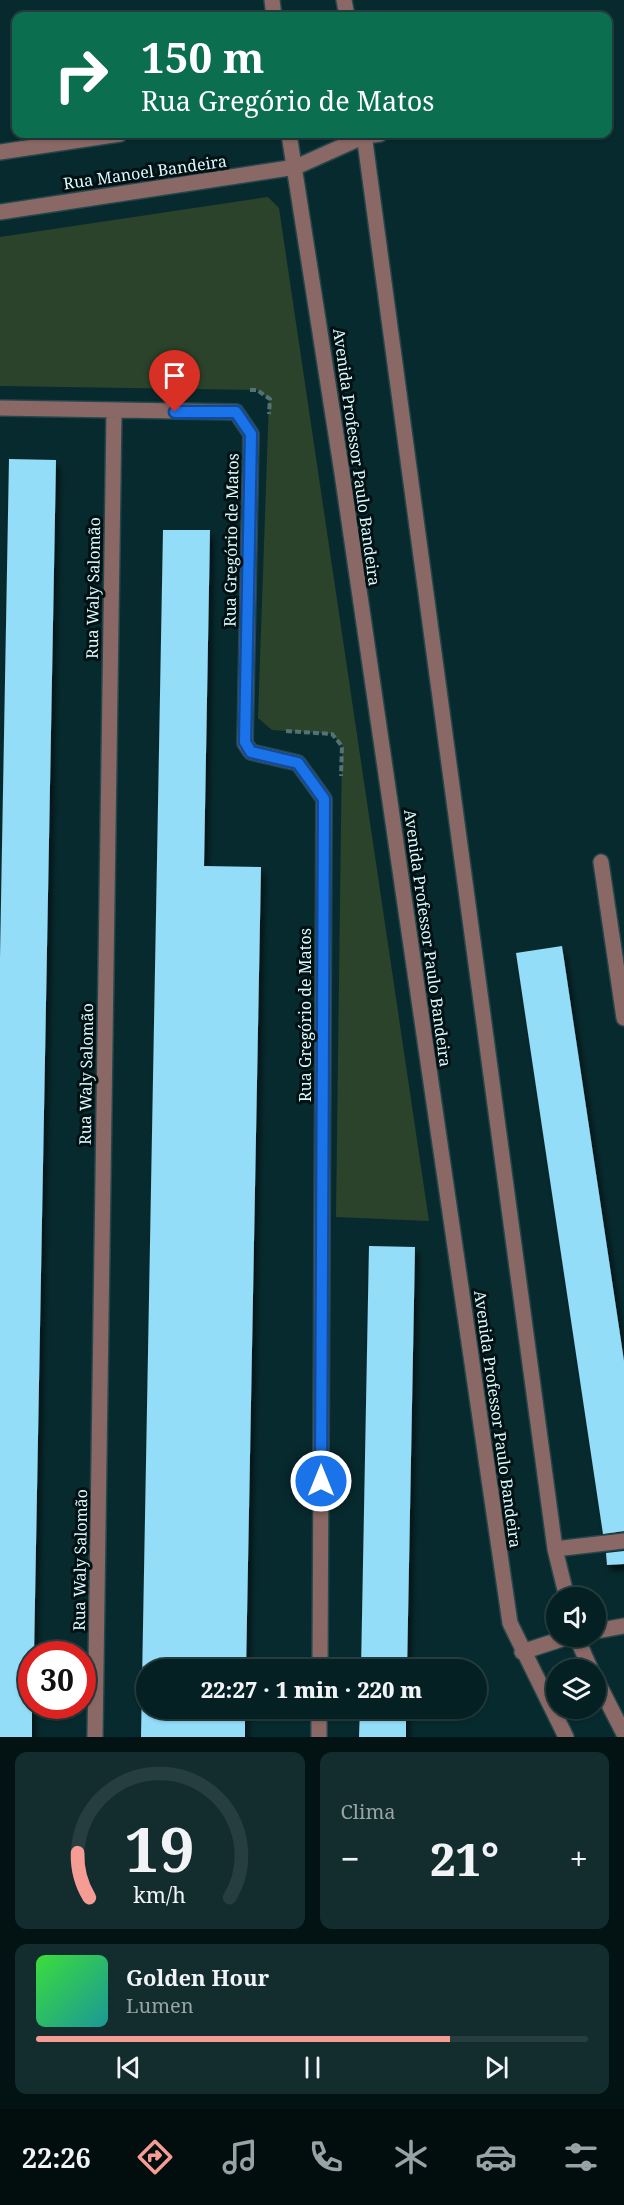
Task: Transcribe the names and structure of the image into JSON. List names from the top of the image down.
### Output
{
  "streets": {
    "street": [
      "Rua Manoel Bandeira",
      "Avenida Professor Paulo Bandeira",
      "Rua Gregório de Matos",
      "Rua Waly Salomão"
    ]
  },
  "crossings": [
    ["Rua Manoel Bandeira", "Avenida Professor Paulo Bandeira"],
    ["Rua Gregório de Matos", "Rua Waly Salomão"]
  ],
  "page": {
    "turn": ["150 m", "Rua Gregório de Matos"],
    "limit": "30",
    "trip": "22:27 · 1 min · 220 m",
    "tile": "Clima",
    "heat": ["−", "21°", "+"],
    "song": ["Golden Hour", "Lumen"],
    "tabs": "22:26",
    "gauge": ["19", "km/h"]
  }
}
